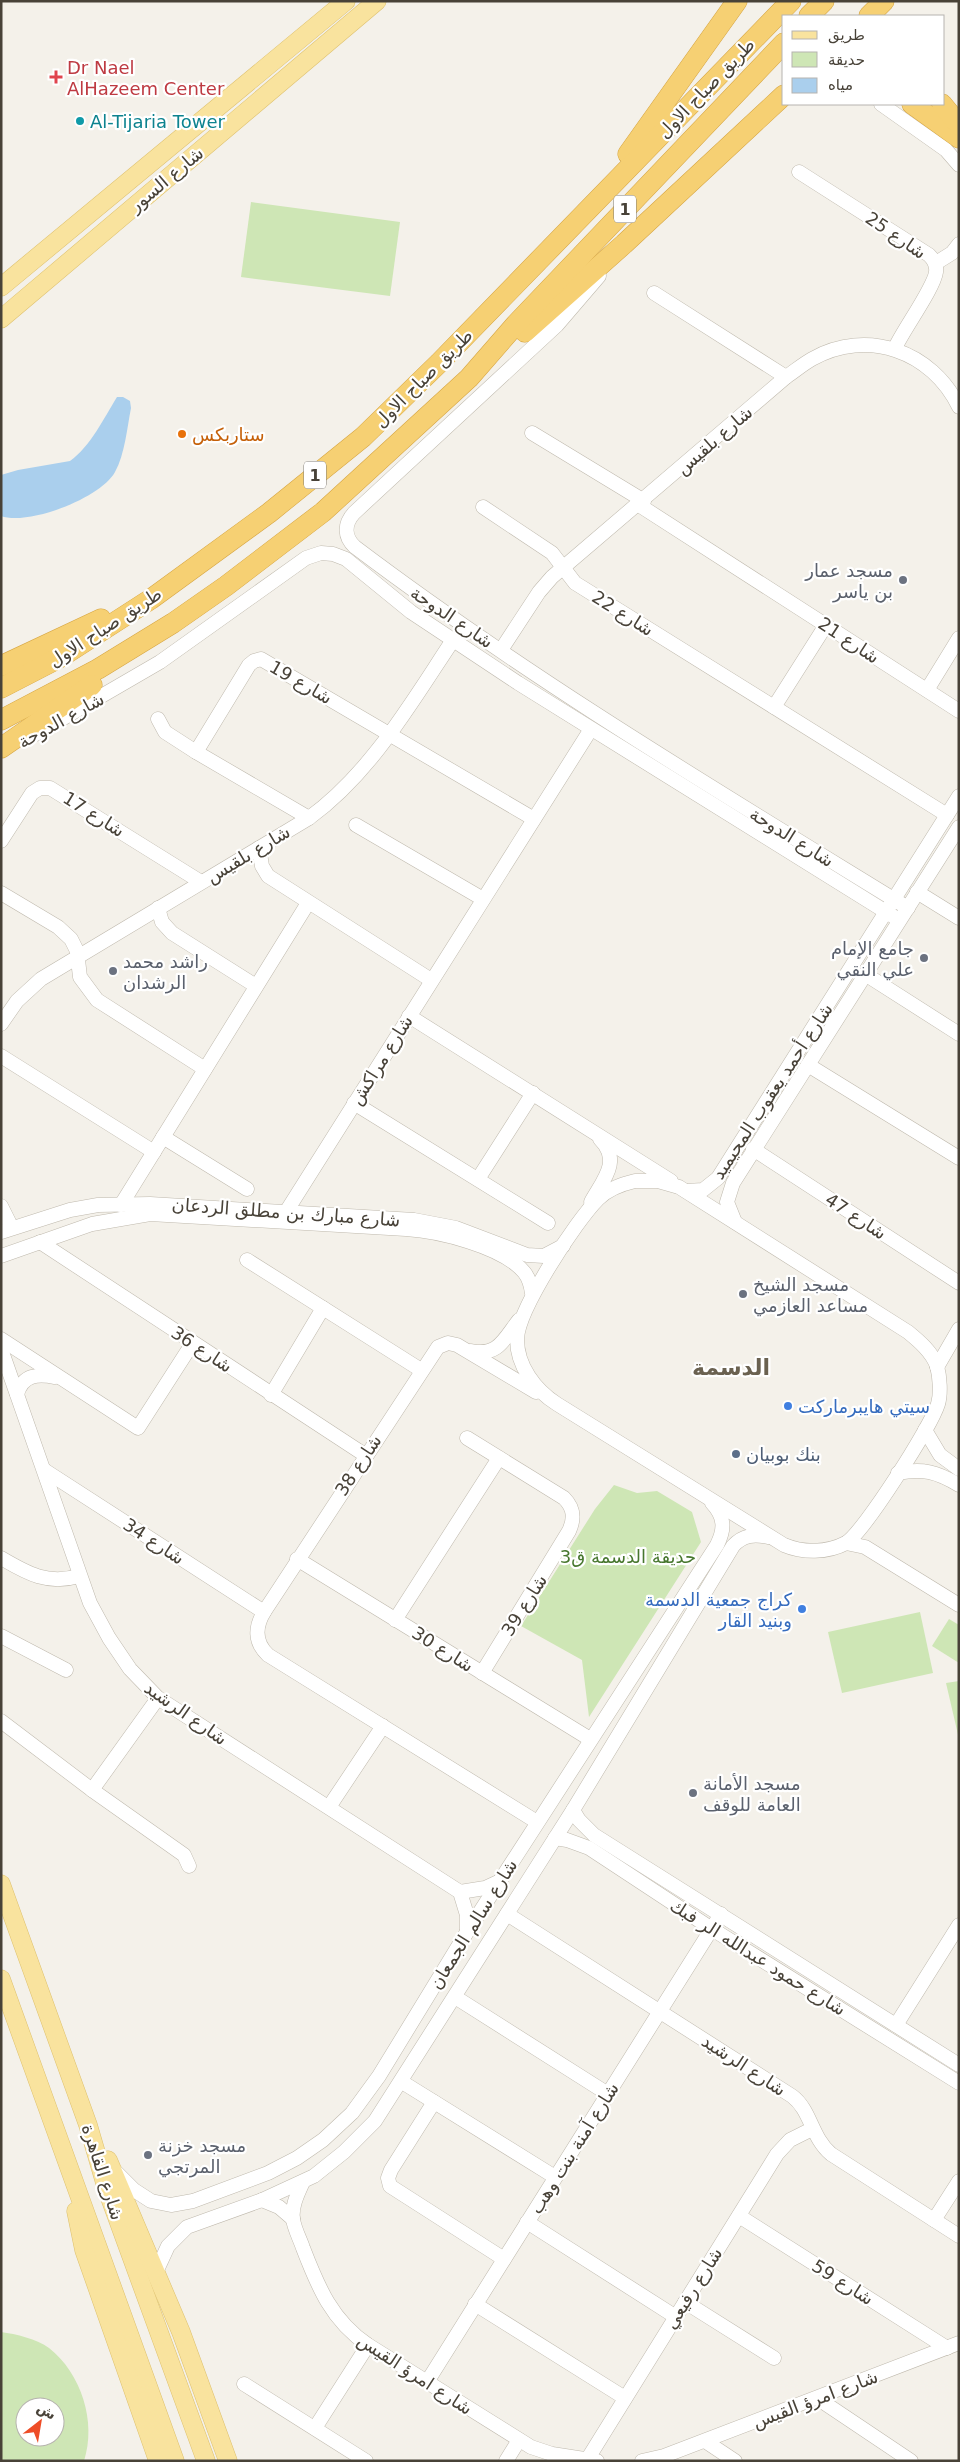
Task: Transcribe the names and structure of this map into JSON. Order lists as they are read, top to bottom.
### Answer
{
  "streets": {
    "highway": ["طريق صباح الاول", "1"],
    "main road": ["شارع السور", "شارع القاهرة"],
    "street": [
      "شارع 25",
      "شارع بلقيس",
      "شارع 22",
      "شارع الدوحة",
      "شارع 21",
      "شارع 19",
      "شارع 17",
      "شارع مراكش",
      "شارع أحمد يعقوب المحيميد",
      "شارع مبارك بن مطلق الردعان",
      "شارع 47",
      "شارع 36",
      "شارع 38",
      "شارع 34",
      "شارع 39",
      "شارع 30",
      "شارع الرشيد",
      "شارع سالم الجمعان",
      "شارع حمود عبدالله الر فبك",
      "شارع آمنة بنت وهب",
      "شارع 59",
      "شارع رفيعي",
      "شارع امرؤ القيس"
    ]
  },
  "crossings": [
    ["شارع 25", "شارع بلقيس"],
    ["شارع بلقيس", "شارع 22"],
    ["شارع بلقيس", "شارع الدوحة"],
    ["شارع بلقيس", "شارع 21"],
    ["شارع بلقيس", "شارع 19"],
    ["شارع بلقيس", "شارع 17"],
    ["شارع 22", "شارع أحمد يعقوب المحيميد"],
    ["شارع الدوحة", "شارع مراكش"],
    ["شارع الدوحة", "شارع أحمد يعقوب المحيميد"],
    ["شارع مراكش", "شارع مبارك بن مطلق الردعان"],
    ["شارع أحمد يعقوب المحيميد", "شارع 47"],
    ["شارع مبارك بن مطلق الردعان", "شارع 36"],
    ["شارع 36", "شارع 38"],
    ["شارع 38", "شارع 34"],
    ["شارع 38", "شارع 30"],
    ["شارع 38", "شارع سالم الجمعان"],
    ["شارع 34", "شارع الرشيد"],
    ["شارع 39", "شارع 30"],
    ["شارع 30", "شارع سالم الجمعان"],
    ["شارع الرشيد", "شارع سالم الجمعان"],
    ["شارع الرشيد", "شارع آمنة بنت وهب"],
    ["شارع الرشيد", "شارع رفيعي"],
    ["شارع سالم الجمعان", "شارع حمود عبدالله الر فبك"],
    ["شارع حمود عبدالله الر فبك", "شارع آمنة بنت وهب"],
    ["شارع آمنة بنت وهب", "شارع امرؤ القيس"],
    ["شارع 59", "شارع رفيعي"],
    ["شارع 59", "شارع امرؤ القيس"],
    ["شارع رفيعي", "شارع امرؤ القيس"]
  ],
  "districts": ["الدسمة"],
  "parks": ["حديقة الدسمة ق3"],
  "places": {
    "health": ["Dr Nael AlHazeem Center"],
    "other": [
      "Al-Tijaria Tower",
      "ستاربكس",
      "مسجد عمار بن ياسر",
      "جامع الإمام علي النقي",
      "راشد محمد الرشدان",
      "مسجد الشيخ مساعد العازمي",
      "سيتي هايبرماركت",
      "بنك بوبيان",
      "كراج جمعية الدسمة وبنيد القار",
      "مسجد الأمانة العامة للوقف",
      "مسجد خزنة المرتجي"
    ]
  },
  "legend": ["طريق", "حديقة", "مياه"],
  "north": "top right"
}
